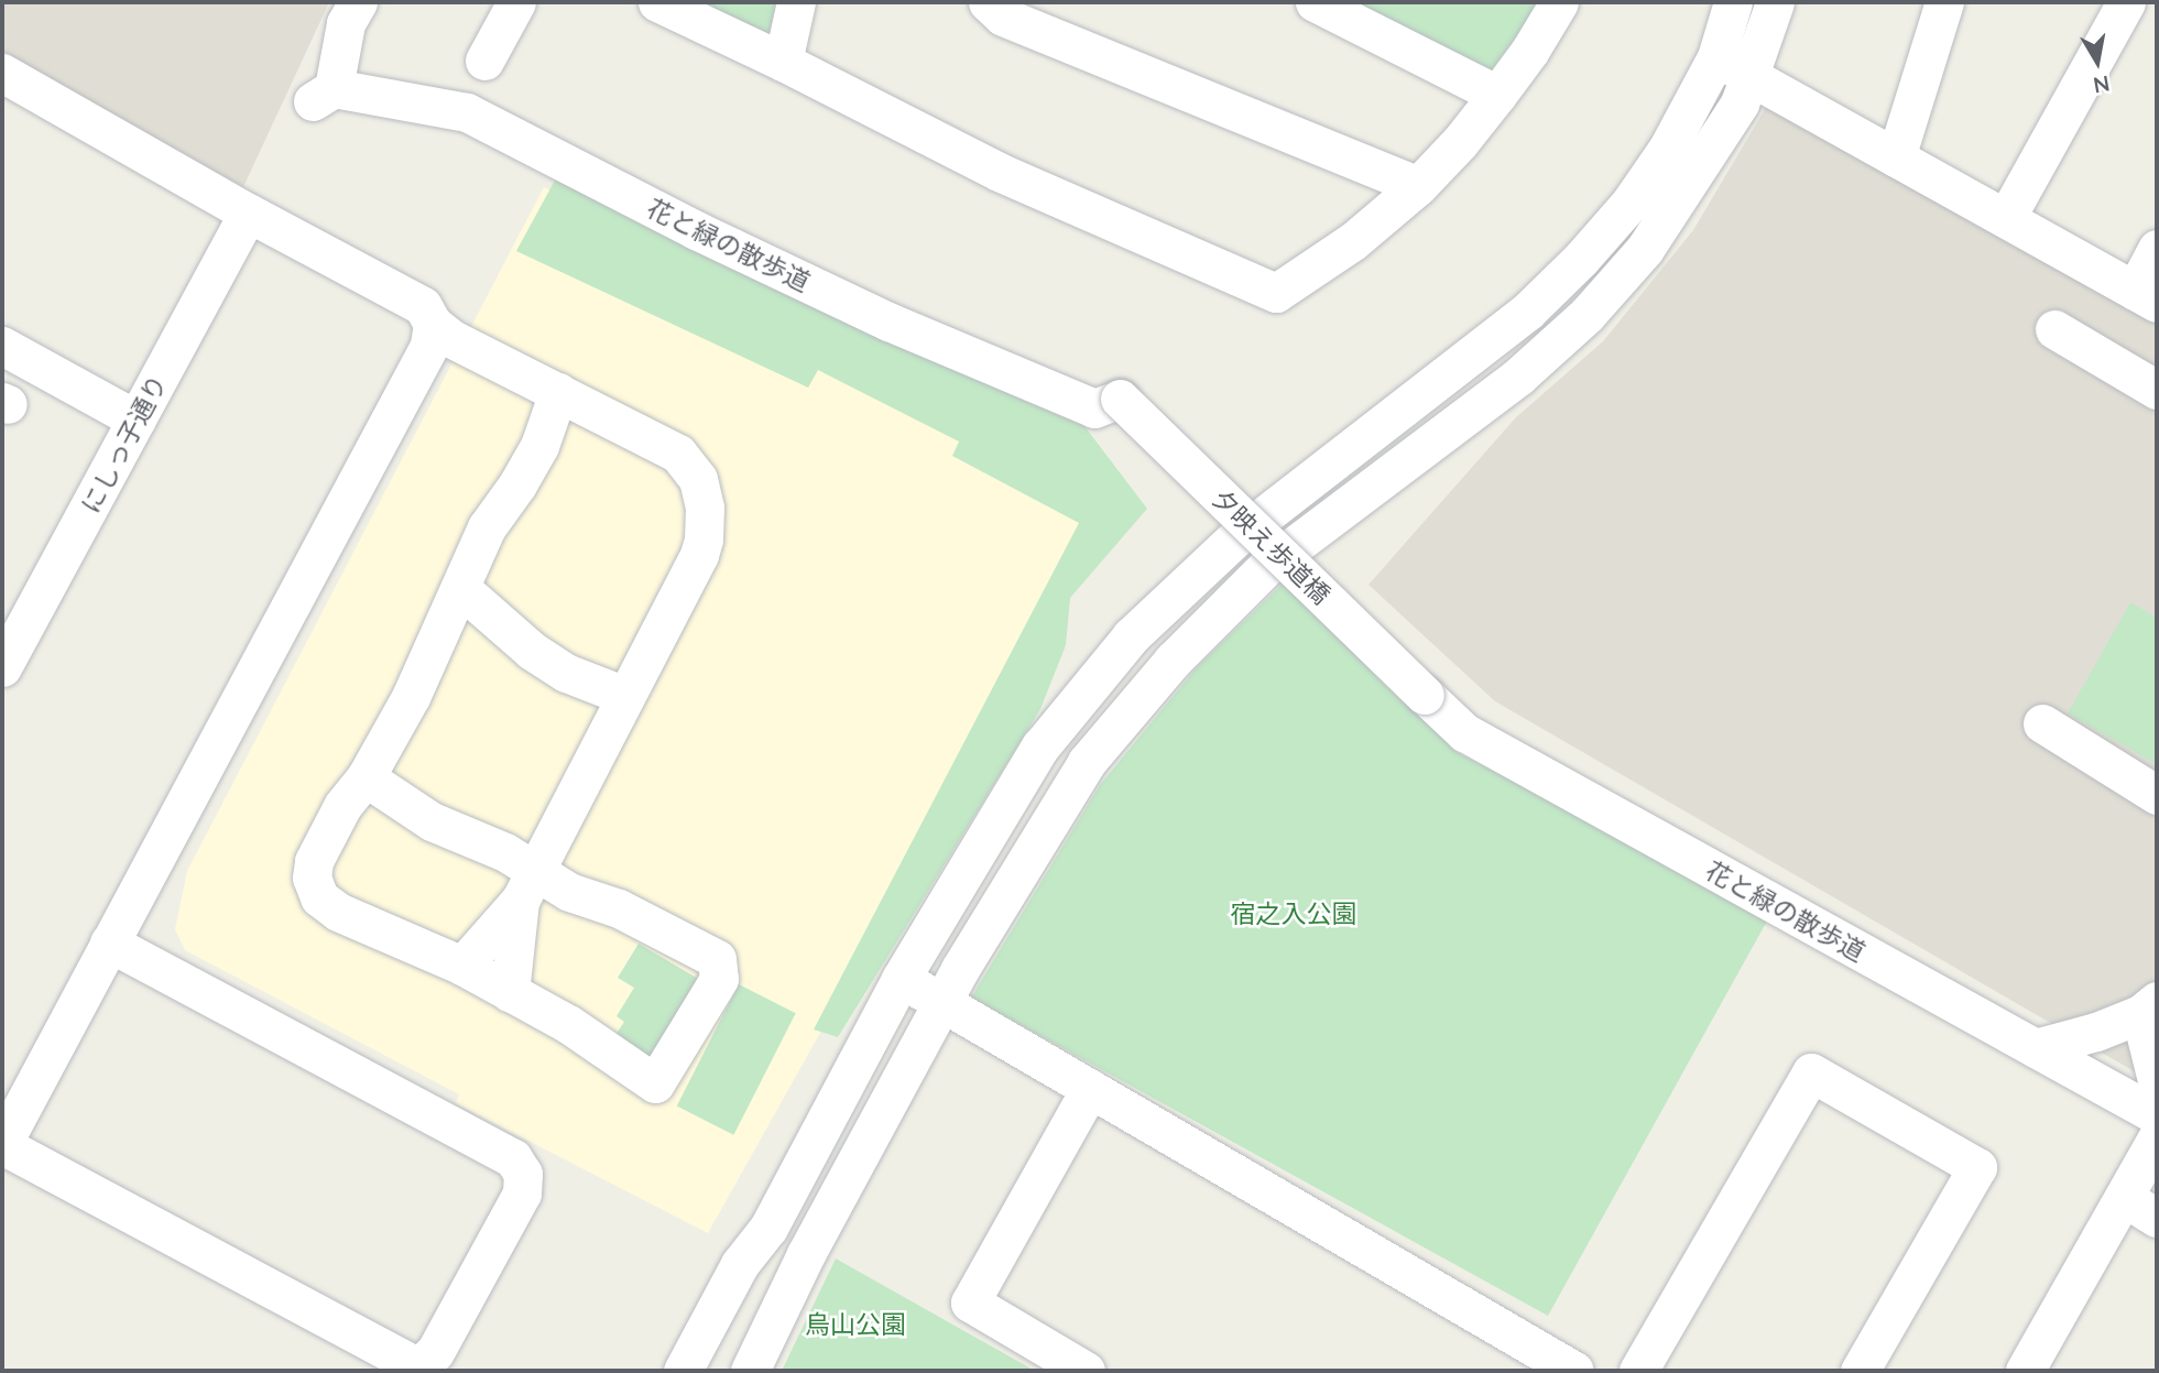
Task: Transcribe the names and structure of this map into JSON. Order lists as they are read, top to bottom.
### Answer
{
  "streets": {
    "street": ["花と緑の散歩道", "にしっ子通り", "夕映え歩道橋"]
  },
  "crossings": [
    ["花と緑の散歩道", "夕映え歩道橋"]
  ],
  "parks": ["宿之入公園", "烏山公園"],
  "north": "bottom"
}
